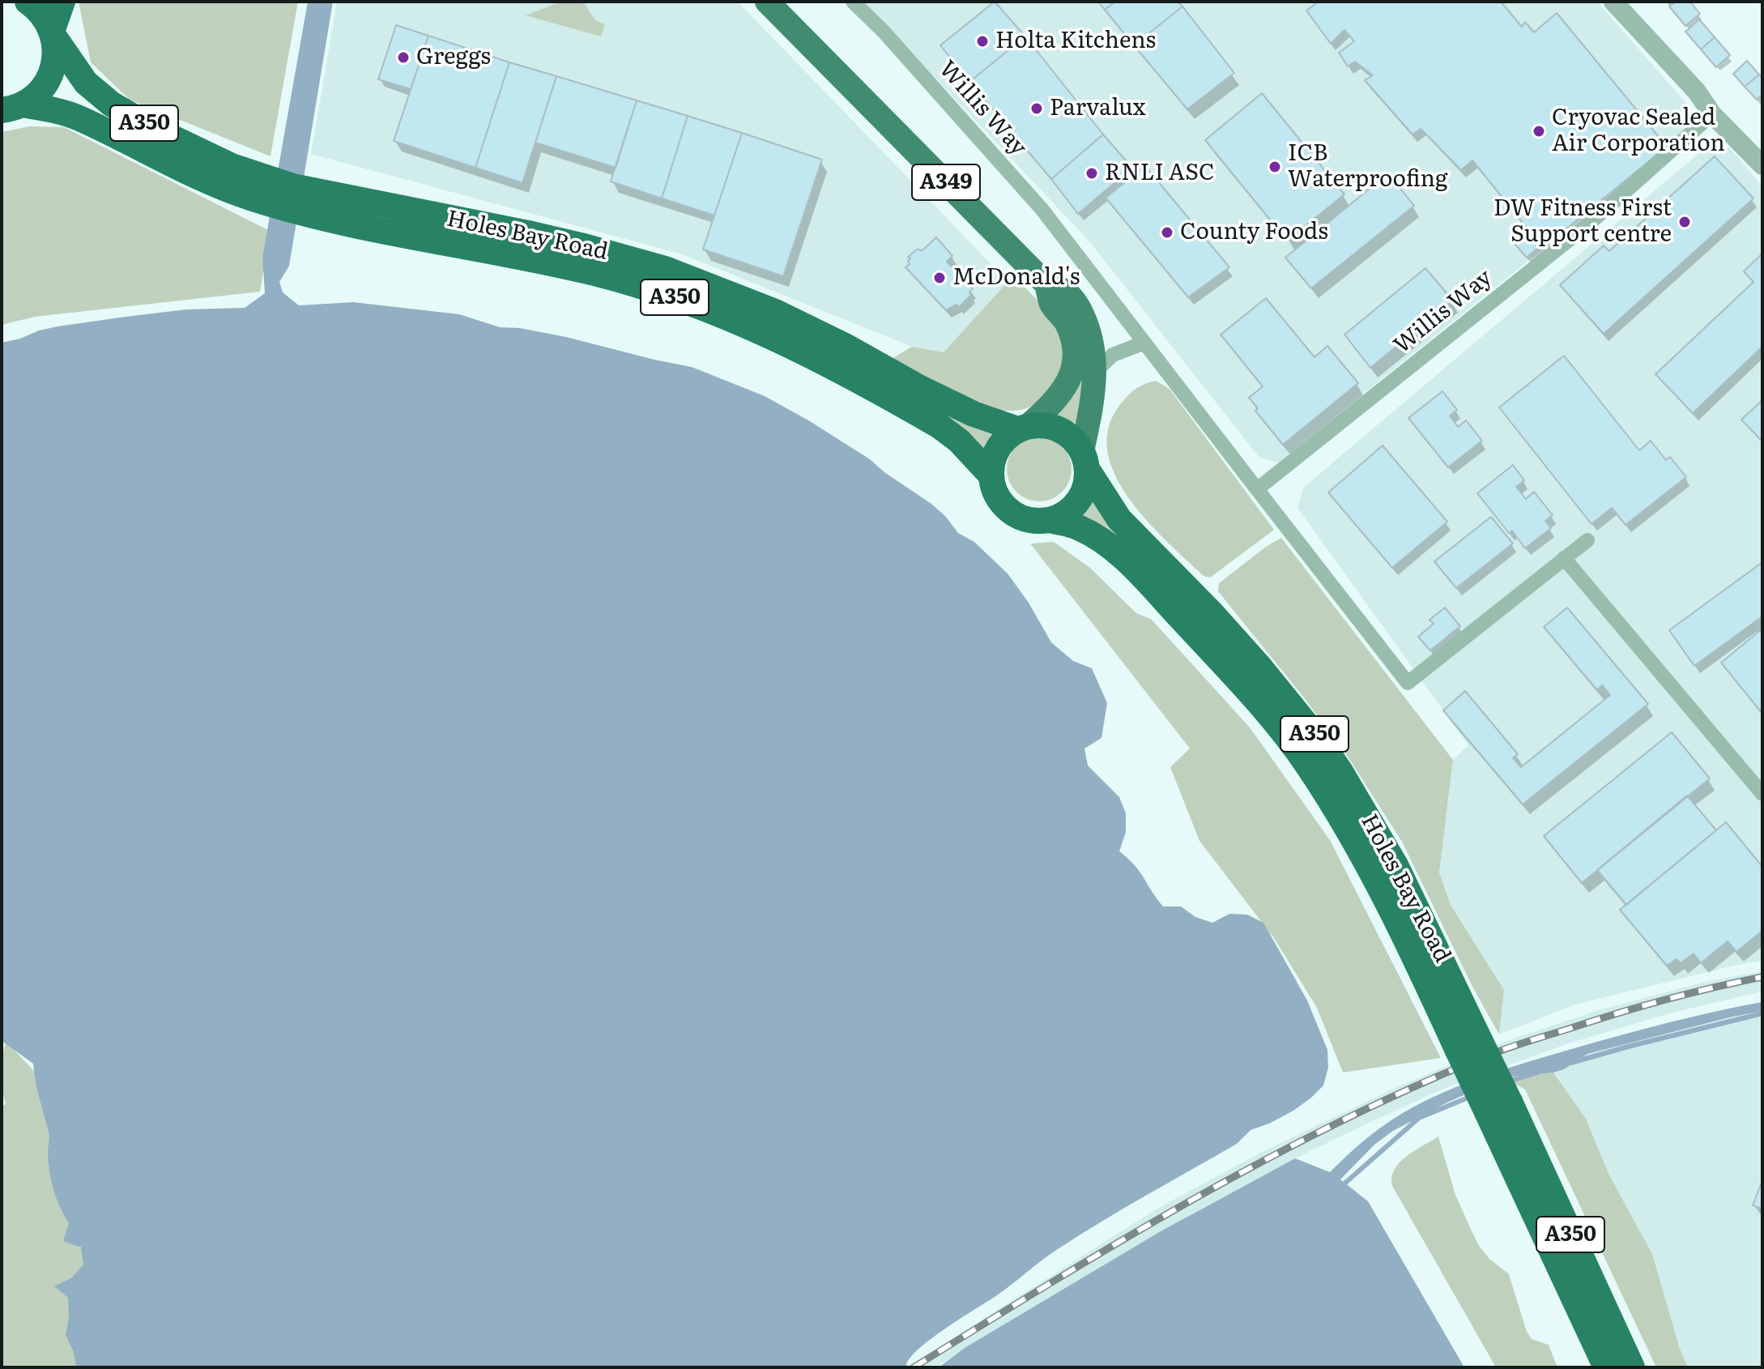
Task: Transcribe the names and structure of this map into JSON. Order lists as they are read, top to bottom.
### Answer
{
  "streets": {
    "highway": ["A350", "Holes Bay Road"],
    "main road": ["A349"],
    "street": ["Willis Way"]
  },
  "crossings": [
    ["A350", "Holes Bay Road"],
    ["A349", "Holes Bay Road"]
  ],
  "places": [
    "Holta Kitchens",
    "Greggs",
    "Parvalux",
    "Cryovac Sealed Air Corporation",
    "ICB Waterproofing",
    "RNLI ASC",
    "DW Fitness First Support centre",
    "County Foods",
    "McDonald's"
  ]
}
